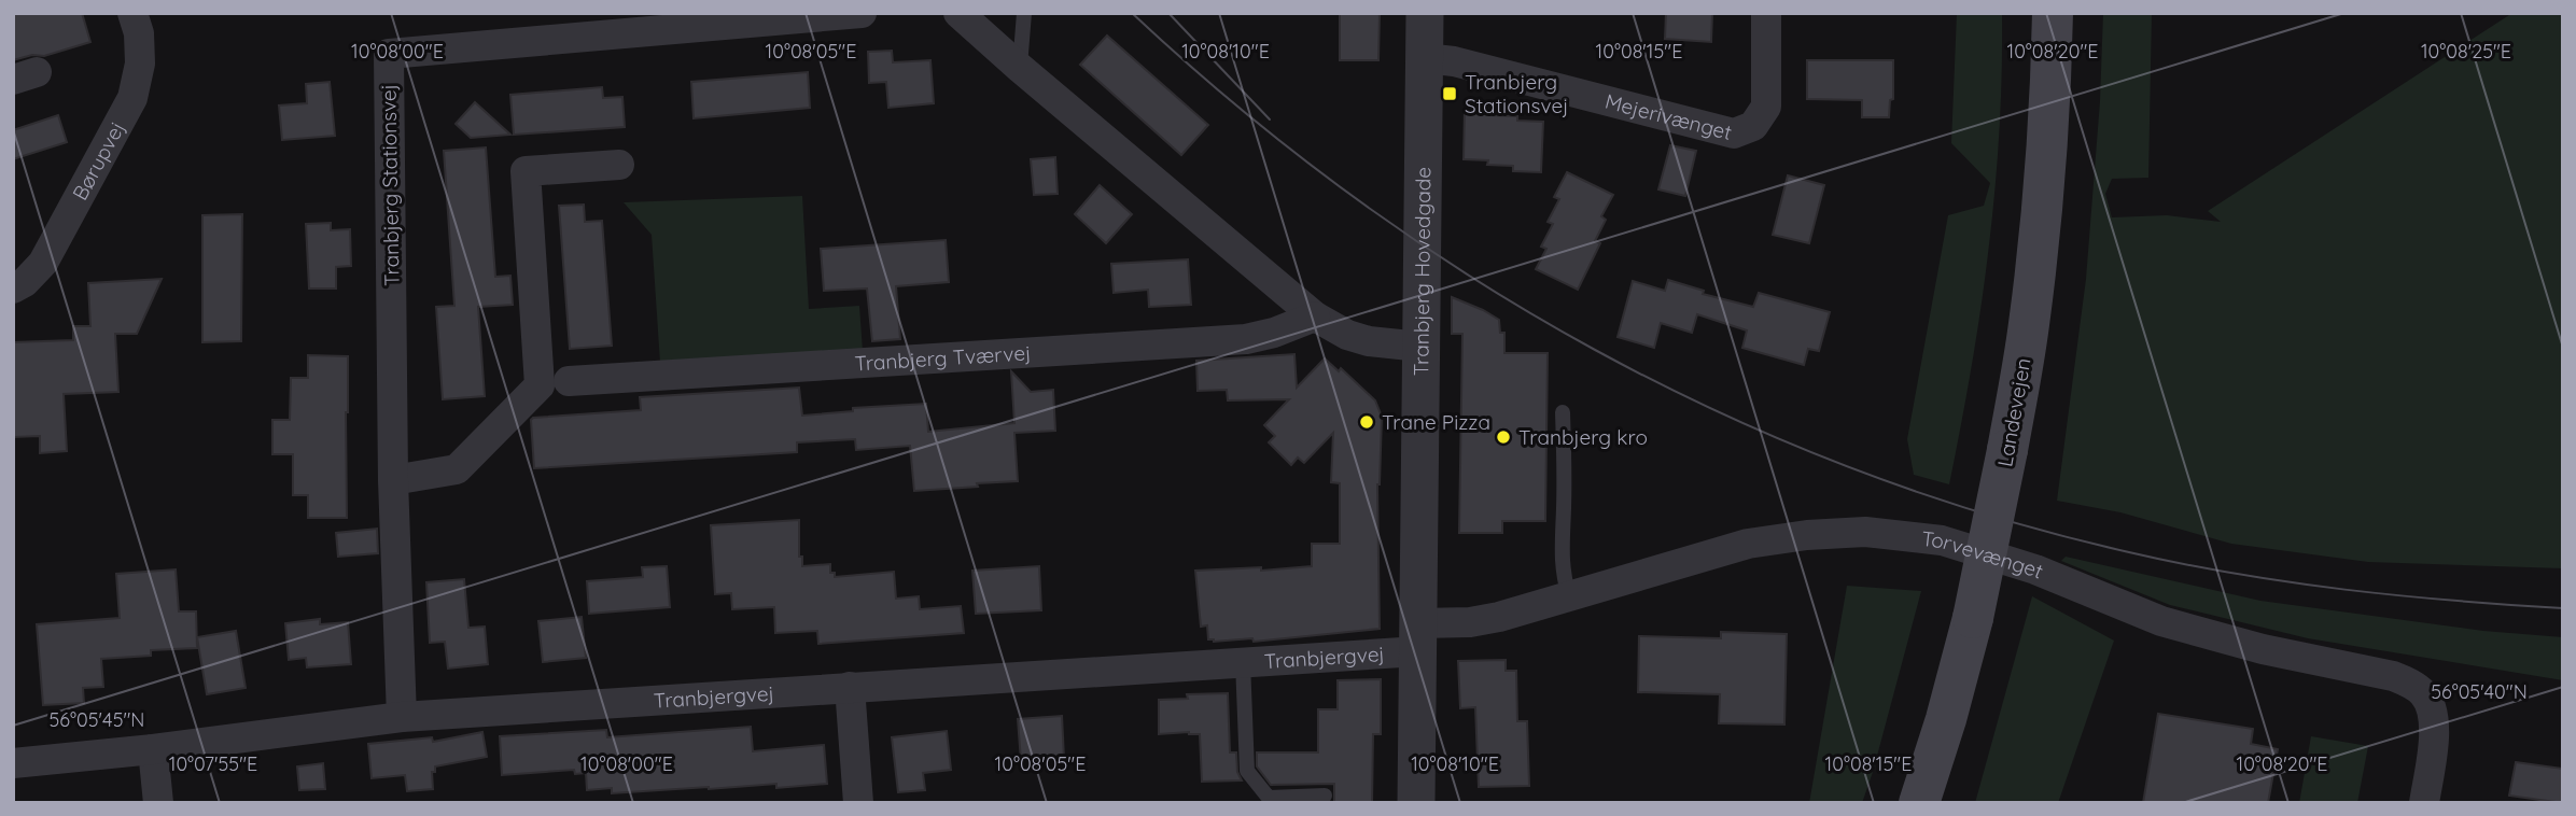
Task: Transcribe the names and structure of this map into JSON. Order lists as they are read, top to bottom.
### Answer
{
  "streets": {
    "main road": ["Landevejen"],
    "street": [
      "Mejerivænget",
      "Børupvej",
      "Tranbjerg Stationsvej",
      "Tranbjerg Hovedgade",
      "Tranbjerg Tværvej",
      "Torvevænget",
      "Tranbjergvej"
    ]
  },
  "crossings": [
    ["Mejerivænget", "Tranbjerg Hovedgade"],
    ["Tranbjerg Stationsvej", "Tranbjergvej"],
    ["Tranbjerg Hovedgade", "Torvevænget"],
    ["Tranbjerg Hovedgade", "Tranbjergvej"],
    ["Torvevænget", "Tranbjergvej"]
  ],
  "places": {
    "transit": ["Tranbjerg Stationsvej"],
    "other": ["Trane Pizza", "Tranbjerg kro"]
  },
  "coordinates": [
    "10°08'25\"E",
    "10°08'00\"E",
    "10°08'05\"E",
    "10°08'10\"E",
    "10°08'15\"E",
    "10°08'20\"E",
    "56°05'40\"N",
    "56°05'45\"N",
    "10°07'55\"E"
  ]
}
